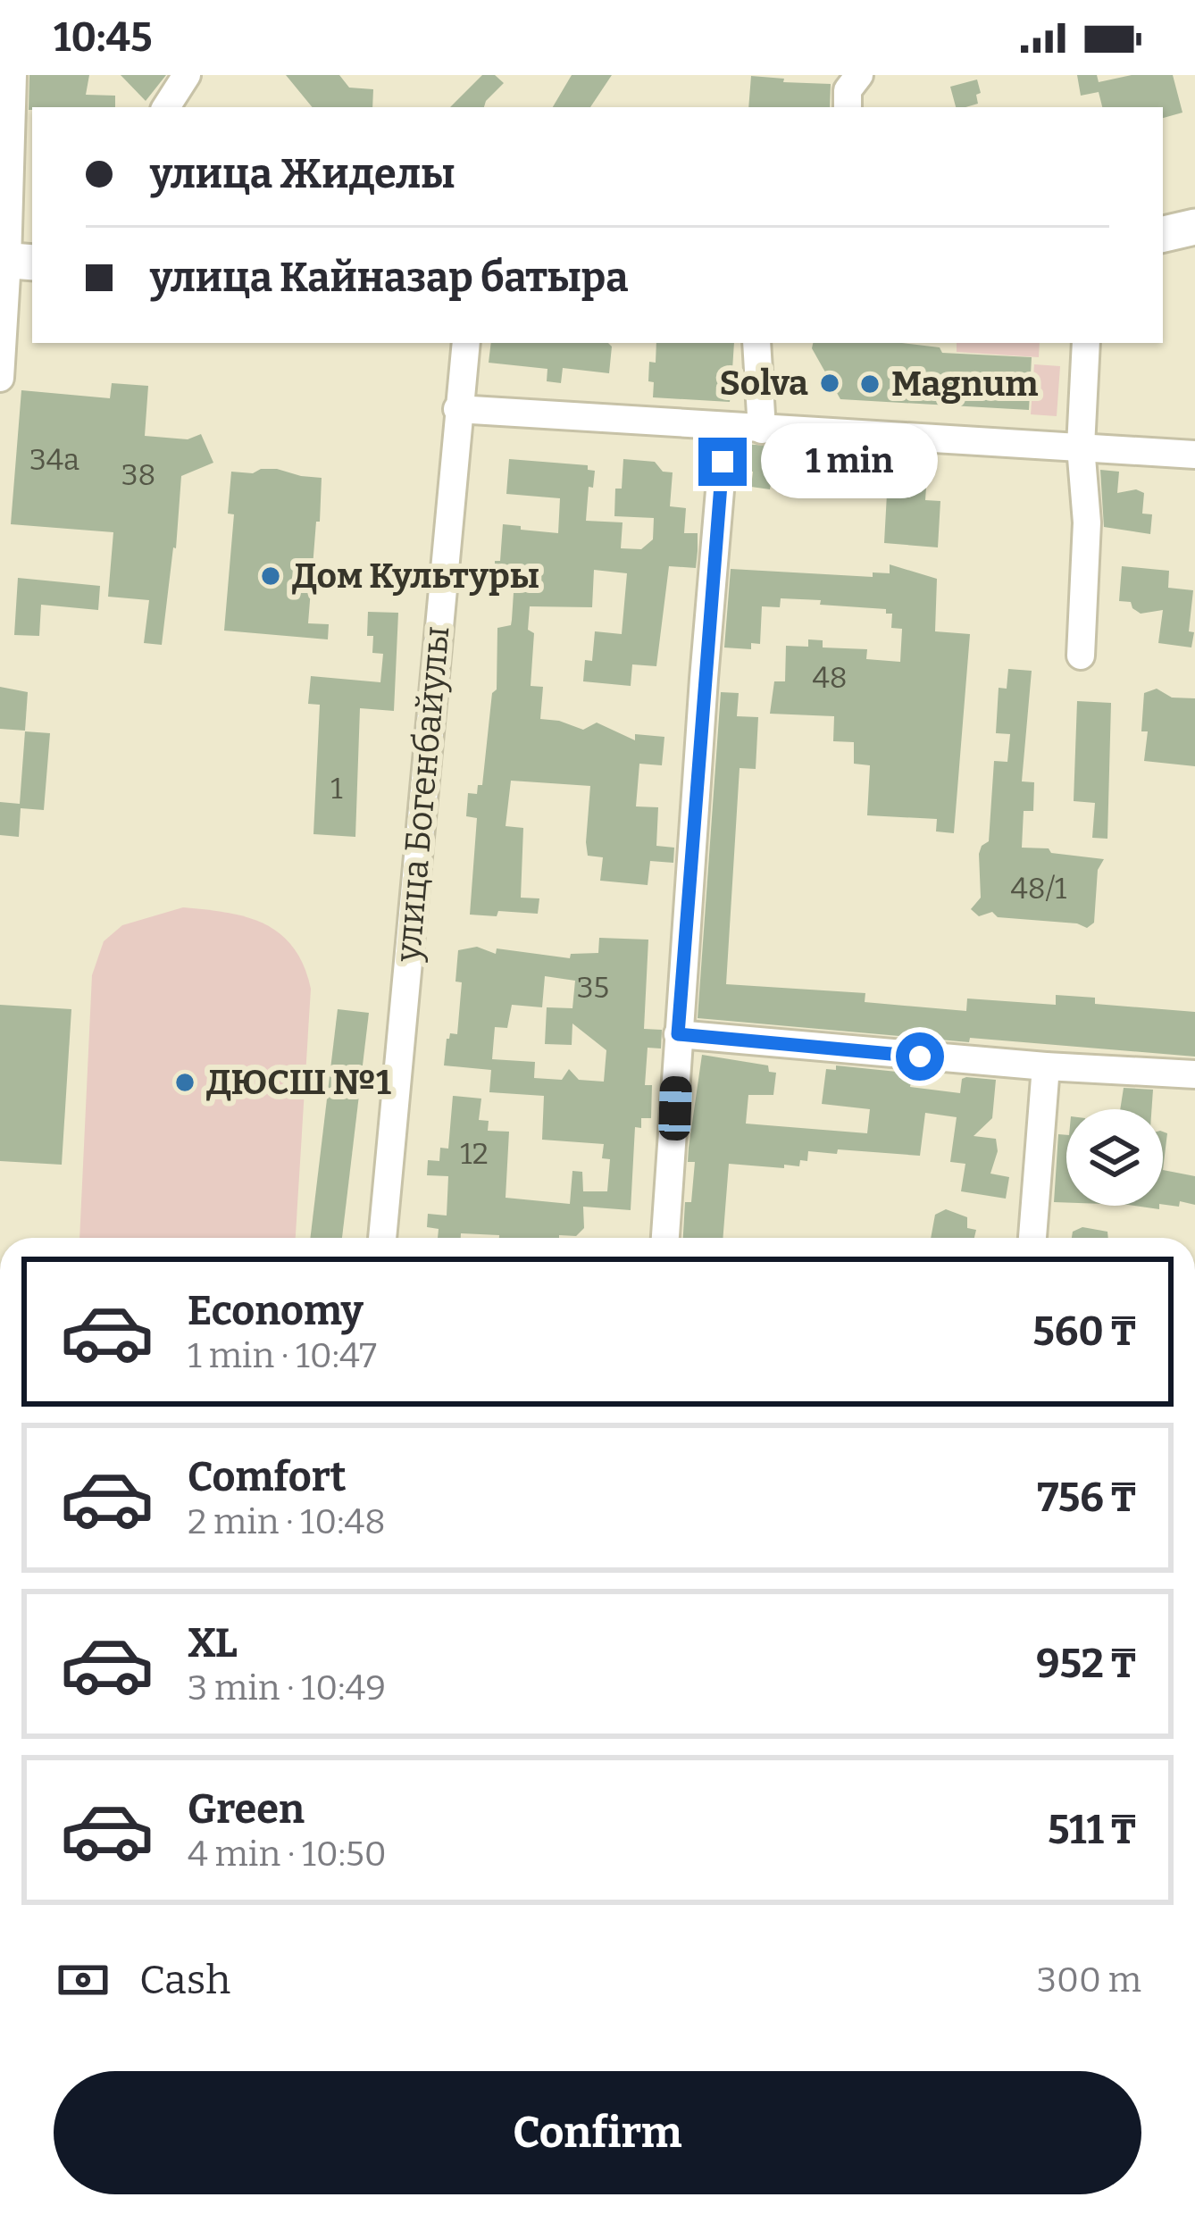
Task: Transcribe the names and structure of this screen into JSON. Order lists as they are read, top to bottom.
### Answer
{
  "streets": {
    "street": ["улица Богенбайулы"]
  },
  "places": [
    "Solva",
    "Magnum",
    "Дом Культуры",
    "ДЮСШ №1"
  ],
  "house_numbers": [
    "34а",
    "38",
    "48",
    "1",
    "48/1",
    "35",
    "12"
  ],
  "page": {
    "status": "10:45",
    "banner": ["улица Жиделы", "улица Кайназар батыра"],
    "bubble": "1 min",
    "list": [
      {
        "name": "Economy",
        "note": "1 min · 10:47",
        "value": "560 ₸"
      },
      {
        "name": "Comfort",
        "note": "2 min · 10:48",
        "value": "756 ₸"
      },
      {
        "name": "XL",
        "note": "3 min · 10:49",
        "value": "952 ₸"
      },
      {
        "name": "Green",
        "note": "4 min · 10:50",
        "value": "511 ₸"
      }
    ],
    "pay": ["Cash", "300 m"],
    "buttons": "Confirm"
  }
}
